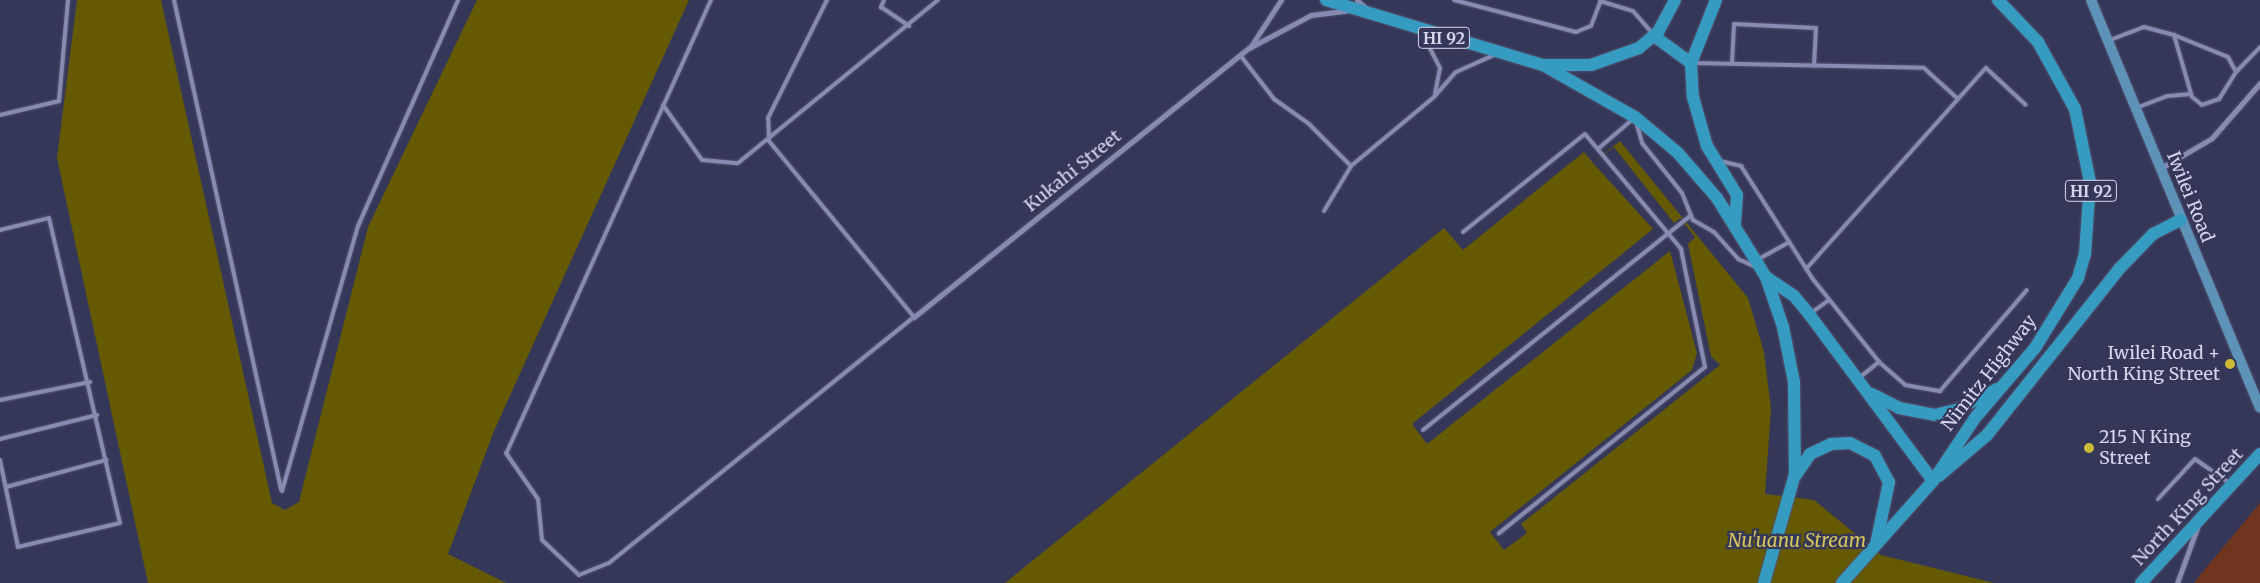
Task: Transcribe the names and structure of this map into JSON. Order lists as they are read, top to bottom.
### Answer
{
  "streets": {
    "main road": ["HI 92", "Nimitz Highway", "North King Street"],
    "street": ["Kukahi Street", "Iwilei Road"]
  },
  "crossings": [
    ["HI 92", "Kukahi Street"]
  ],
  "water": ["Nu'uanu Stream"],
  "places": ["Iwilei Road + North King Street", "215 N King Street"]
}
